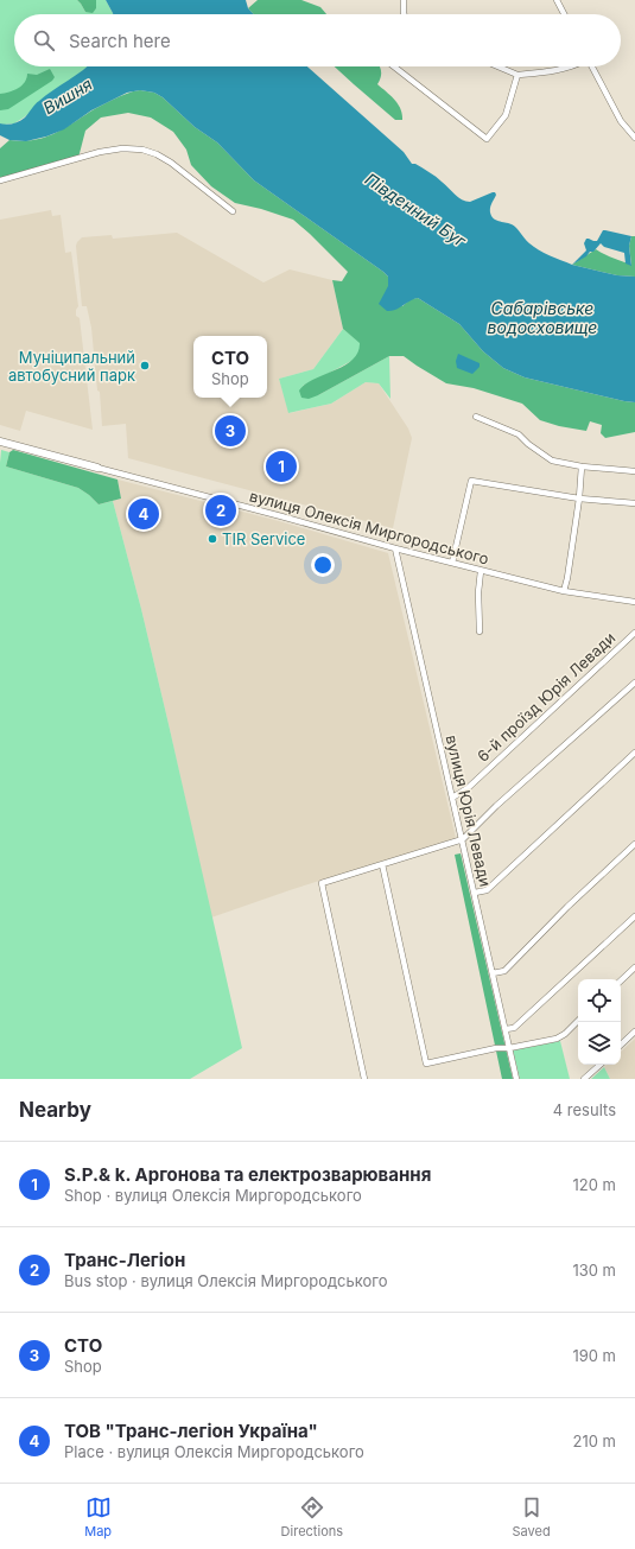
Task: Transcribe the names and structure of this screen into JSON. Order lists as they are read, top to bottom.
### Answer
{
  "streets": {
    "street": ["вулиця Олексія Миргородського", "6-й проїзд Юрія Левади", "вулиця Юрія Левади"]
  },
  "crossings": [
    ["вулиця Олексія Миргородського", "вулиця Юрія Левади"],
    ["6-й проїзд Юрія Левади", "вулиця Юрія Левади"]
  ],
  "water": ["Вишня", "Південний Буг", "Сабарівське водосховище"],
  "places": ["Муніципальний автобусний парк", "TIR Service"],
  "page": {
    "search": "Search here",
    "popup": ["СТО", "Shop"],
    "pins": [
      "3",
      "1",
      "2",
      "4"
    ],
    "heading": ["Nearby", "4 results"],
    "list": [
      {
        "mark": "1",
        "name": "S.P.& k. Аргонова та електрозварювання",
        "note": "Shop · вулиця Олексія Миргородського",
        "value": "120 m"
      },
      {
        "mark": "2",
        "name": "Транс-Легіон",
        "note": "Bus stop · вулиця Олексія Миргородського",
        "value": "130 m"
      },
      {
        "mark": "3",
        "name": "СТО",
        "note": "Shop",
        "value": "190 m"
      },
      {
        "mark": "4",
        "name": "ТОВ \"Транс-легіон Україна\"",
        "note": "Place · вулиця Олексія Миргородського",
        "value": "210 m"
      }
    ],
    "nav": ["Map", "Directions", "Saved"]
  }
}
